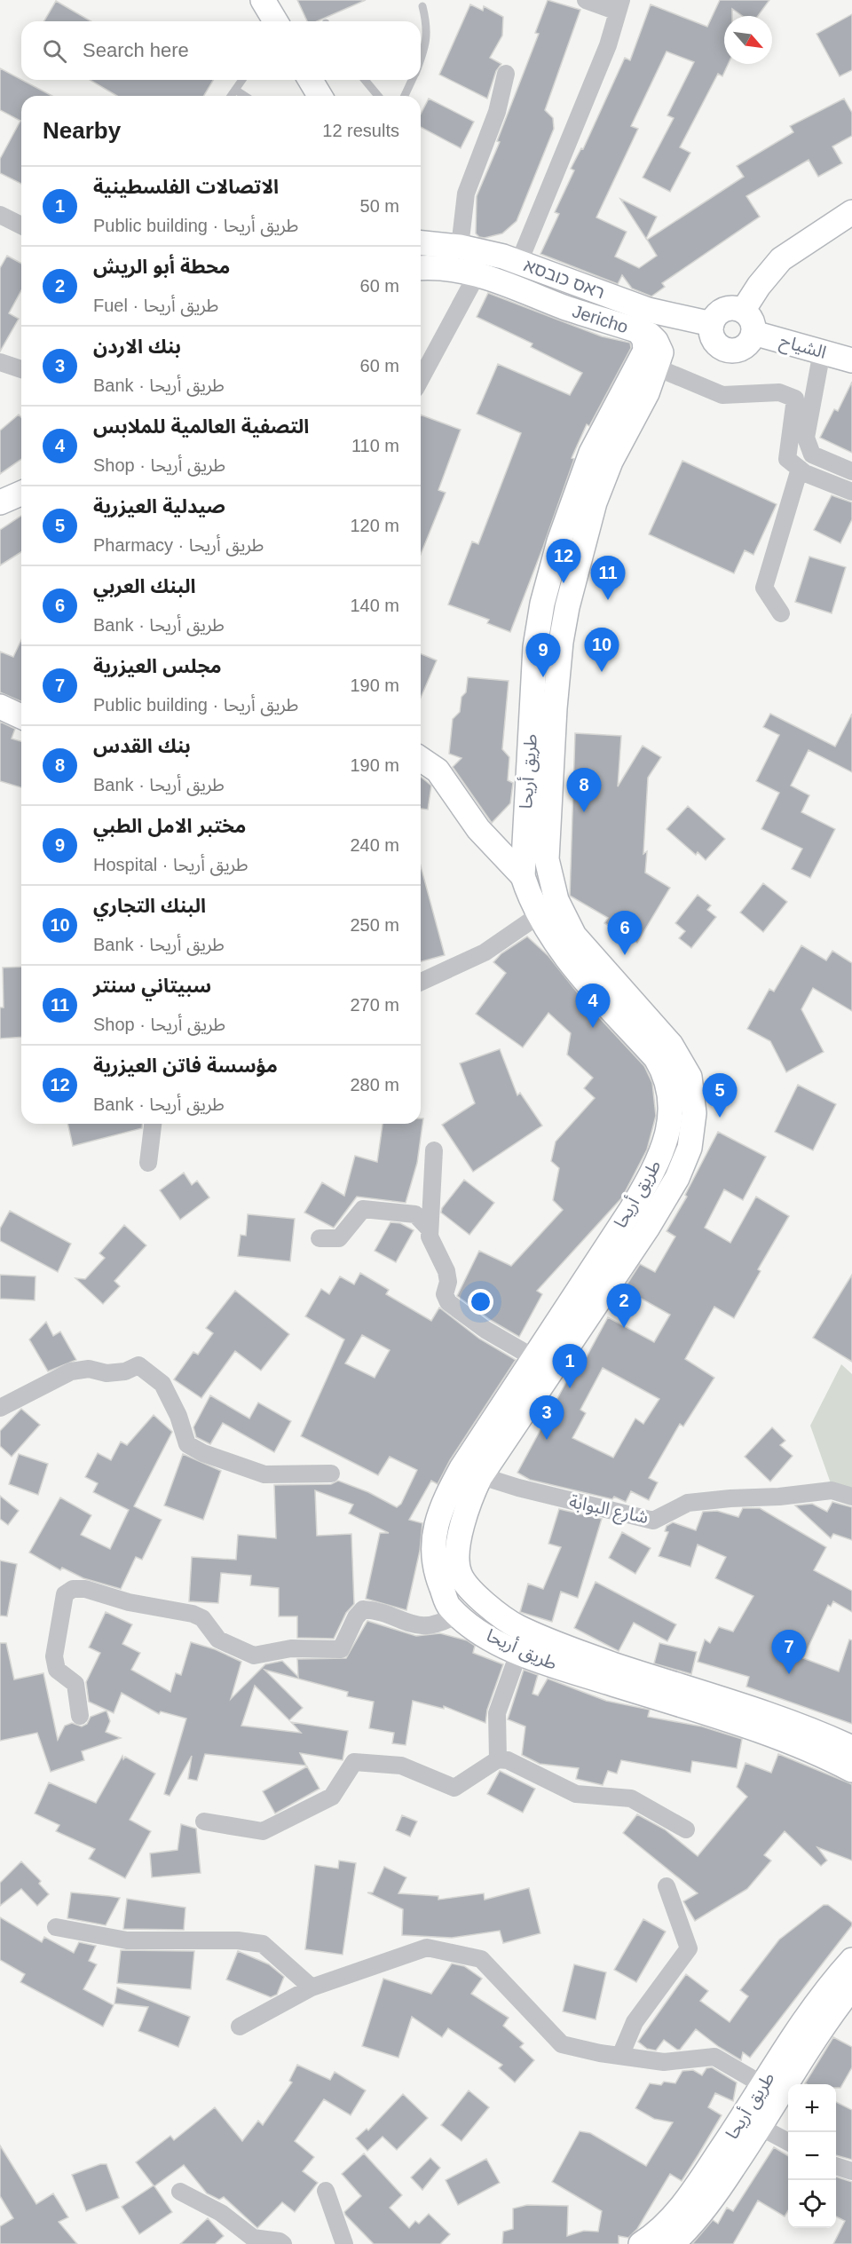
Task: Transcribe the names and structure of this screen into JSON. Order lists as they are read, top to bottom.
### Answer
{
  "streets": {
    "main road": [
      "ראס כובסא",
      "Jericho",
      "الشياح",
      "طريق أريحا"
    ],
    "street": ["شارع البوابة"]
  },
  "crossings": [
    ["ראס כובסא", "الشياح"],
    ["Jericho", "طريق أريحا"],
    ["طريق أريحا", "شارع البوابة"]
  ],
  "north": "bottom right",
  "page": {
    "search": "Search here",
    "heading": ["Nearby", "12 results"],
    "list": [
      {
        "mark": "1",
        "name": "الاتصالات الفلسطينية",
        "note": "Public building · طريق أريحا",
        "value": "50 m"
      },
      {
        "mark": "2",
        "name": "محطة أبو الريش",
        "note": "Fuel · طريق أريحا",
        "value": "60 m"
      },
      {
        "mark": "3",
        "name": "بنك الاردن",
        "note": "Bank · طريق أريحا",
        "value": "60 m"
      },
      {
        "mark": "4",
        "name": "التصفية العالمية للملابس",
        "note": "Shop · طريق أريحا",
        "value": "110 m"
      },
      {
        "mark": "5",
        "name": "صيدلية العيزرية",
        "note": "Pharmacy · طريق أريحا",
        "value": "120 m"
      },
      {
        "mark": "6",
        "name": "البنك العربي",
        "note": "Bank · طريق أريحا",
        "value": "140 m"
      },
      {
        "mark": "7",
        "name": "مجلس العيزرية",
        "note": "Public building · طريق أريحا",
        "value": "190 m"
      },
      {
        "mark": "8",
        "name": "بنك القدس",
        "note": "Bank · طريق أريحا",
        "value": "190 m"
      },
      {
        "mark": "9",
        "name": "مختبر الامل الطبي",
        "note": "Hospital · طريق أريحا",
        "value": "240 m"
      },
      {
        "mark": "10",
        "name": "البنك التجاري",
        "note": "Bank · طريق أريحا",
        "value": "250 m"
      },
      {
        "mark": "11",
        "name": "سبيتاني سنتر",
        "note": "Shop · طريق أريحا",
        "value": "270 m"
      },
      {
        "mark": "12",
        "name": "مؤسسة فاتن العيزرية",
        "note": "Bank · طريق أريحا",
        "value": "280 m"
      }
    ],
    "pins": [
      "12",
      "11",
      "10",
      "9",
      "8",
      "6",
      "4",
      "5",
      "2",
      "1",
      "3",
      "7"
    ],
    "map_buttons": ["+", "−"]
  }
}
